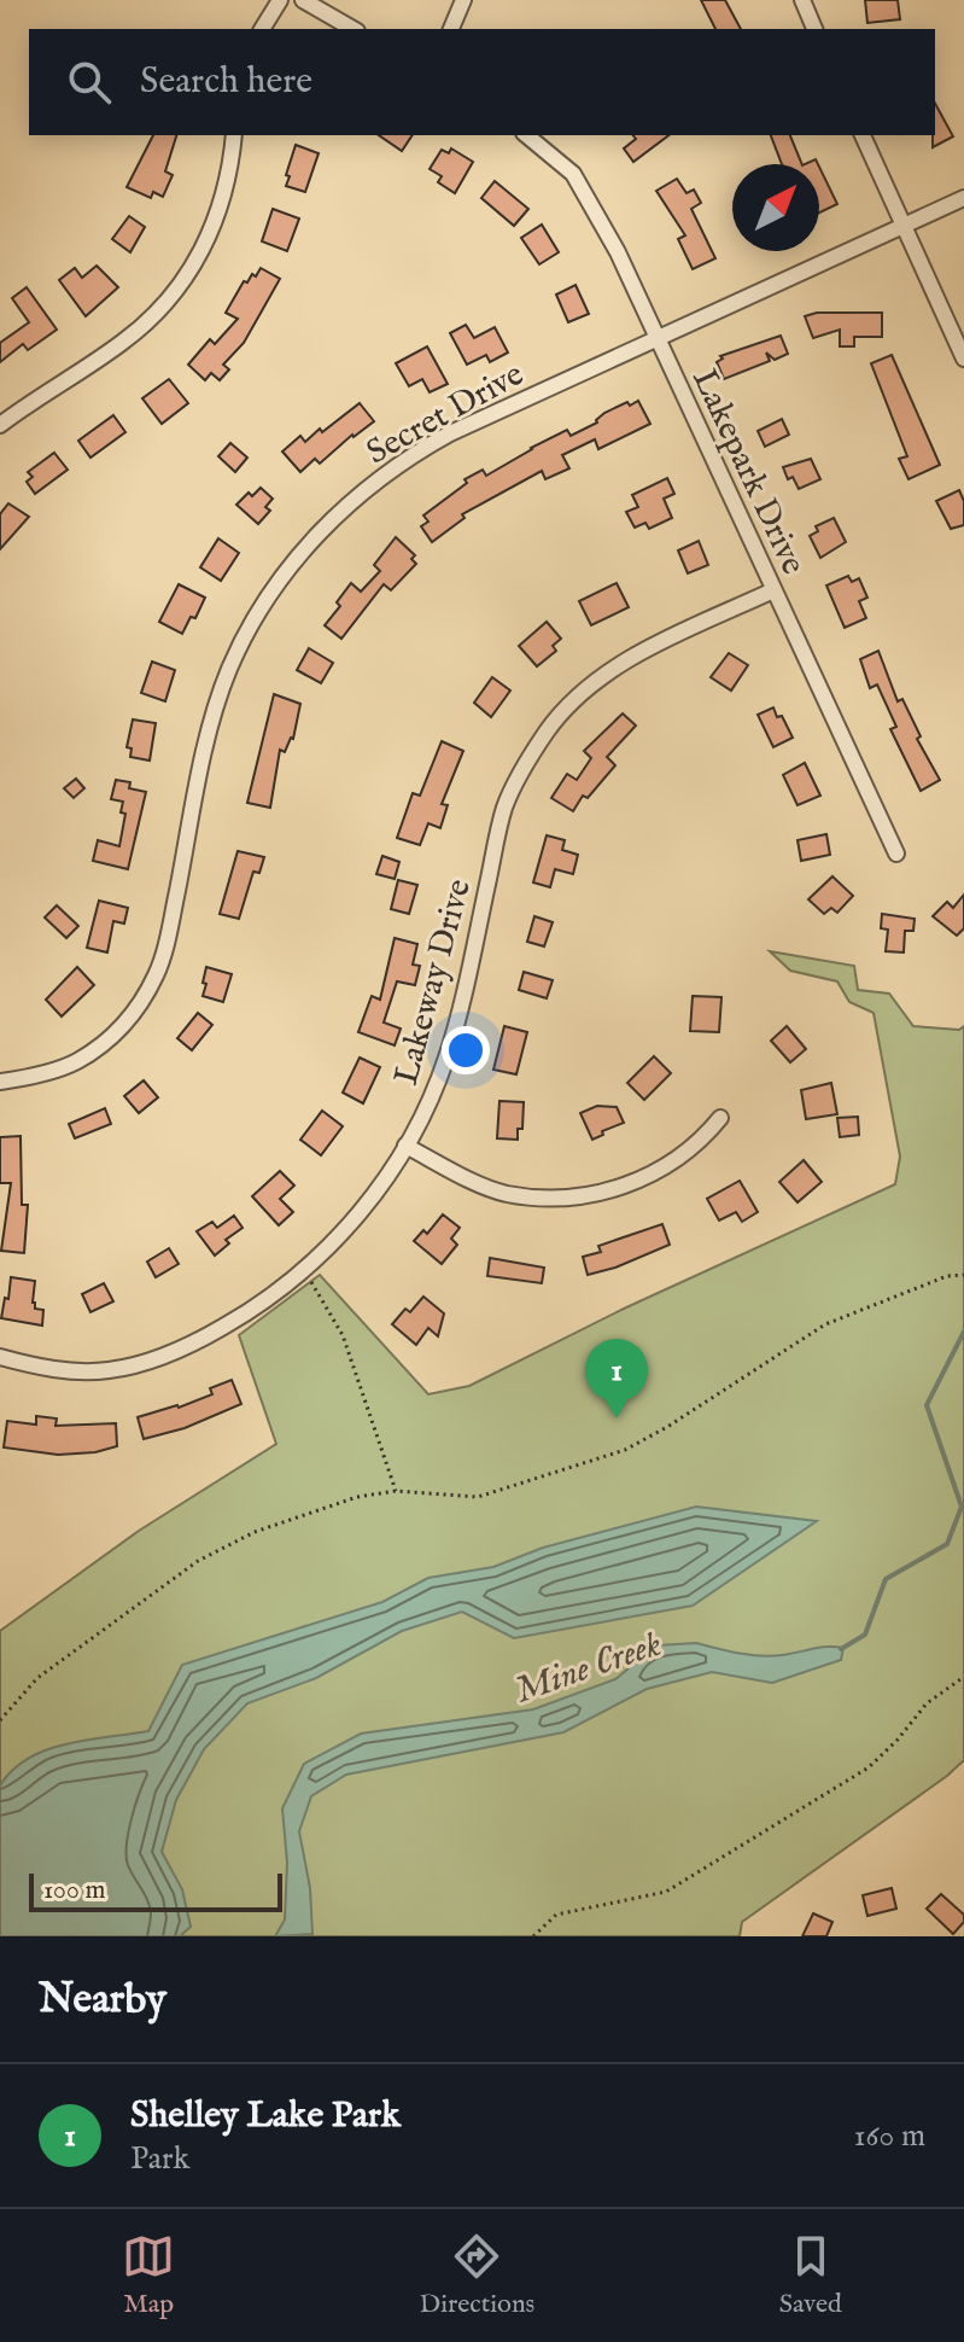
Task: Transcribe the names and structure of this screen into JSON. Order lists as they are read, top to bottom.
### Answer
{
  "streets": {
    "street": ["Secret Drive", "Lakepark Drive", "Lakeway Drive"]
  },
  "crossings": [
    ["Secret Drive", "Lakepark Drive"],
    ["Lakepark Drive", "Lakeway Drive"]
  ],
  "water": ["Mine Creek"],
  "scale_bar": "100 m",
  "north": "top right",
  "page": {
    "search": "Search here",
    "pins": "1",
    "scale": "100 m",
    "heading": "Nearby",
    "list": [
      {
        "mark": "1",
        "name": "Shelley Lake Park",
        "note": "Park",
        "value": "160 m"
      }
    ],
    "nav": ["Map", "Directions", "Saved"]
  }
}
